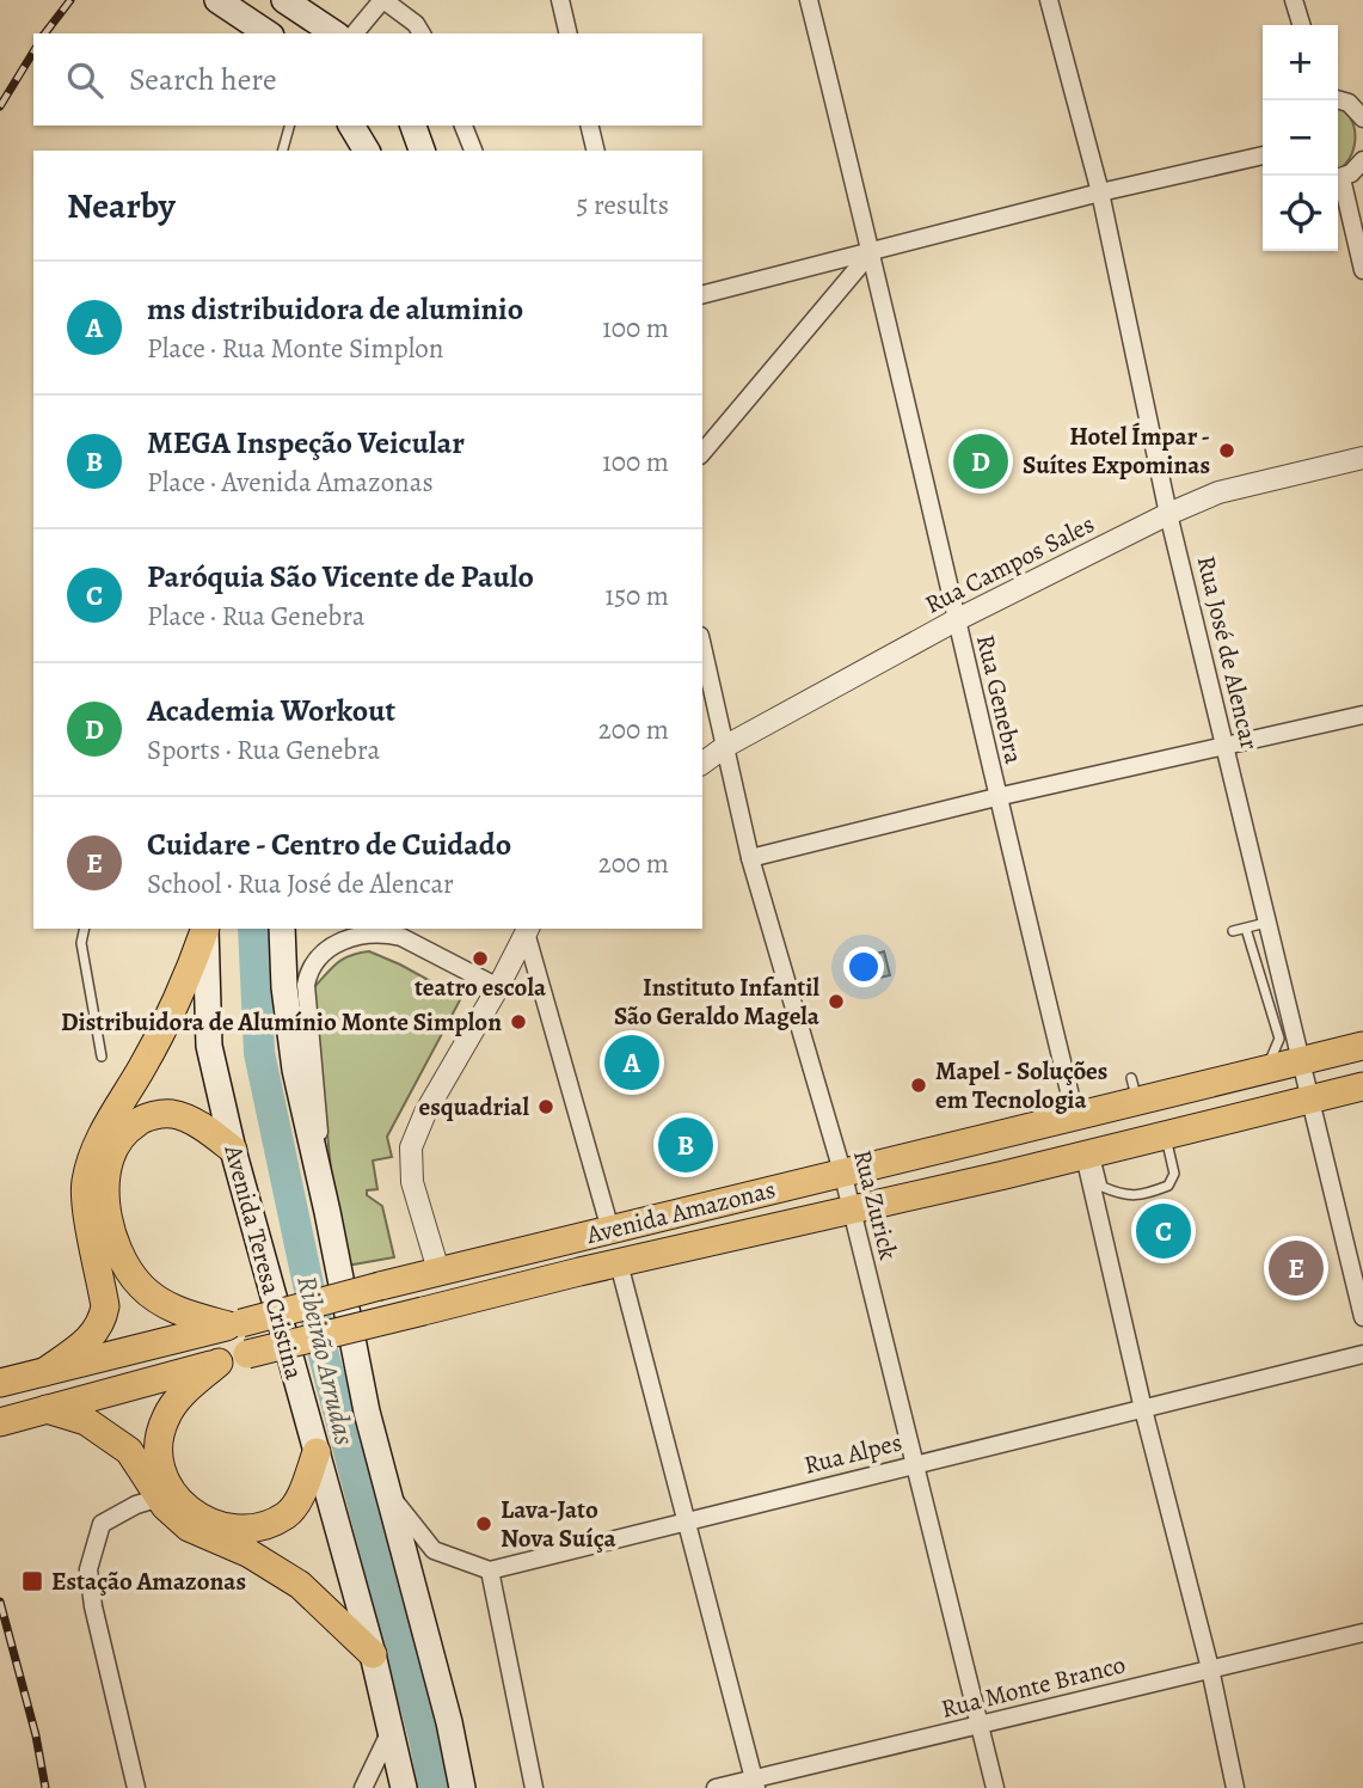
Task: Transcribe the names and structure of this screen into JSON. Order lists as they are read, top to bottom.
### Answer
{
  "streets": {
    "main road": ["Avenida Amazonas", "Avenida Teresa Cristina"],
    "street": [
      "Rua Campos Sales",
      "Rua José de Alencar",
      "Rua Genebra",
      "Rua Zurick",
      "Rua Alpes",
      "Rua Monte Branco"
    ]
  },
  "crossings": [
    ["Rua Campos Sales", "Rua José de Alencar"],
    ["Rua Campos Sales", "Rua Genebra"],
    ["Rua Campos Sales", "Rua Zurick"],
    ["Rua José de Alencar", "Avenida Amazonas"],
    ["Rua Genebra", "Avenida Amazonas"],
    ["Rua Zurick", "Avenida Amazonas"],
    ["Rua Zurick", "Rua Alpes"],
    ["Rua Zurick", "Rua Monte Branco"]
  ],
  "water": ["Ribeirão Arrudas"],
  "places": {
    "other": [
      "Hotel Ímpar - Suítes Expominas",
      "teatro escola",
      "Instituto Infantil São Geraldo Magela",
      "Distribuidora de Alumínio Monte Simplon",
      "Mapel - Soluções em Tecnologia",
      "esquadrial",
      "Lava-Jato Nova Suíça"
    ],
    "transit": ["Estação Amazonas"]
  },
  "page": {
    "map_buttons": ["+", "−"],
    "search": "Search here",
    "heading": ["Nearby", "5 results"],
    "list": [
      {
        "mark": "A",
        "name": "ms distribuidora de aluminio",
        "note": "Place · Rua Monte Simplon",
        "value": "100 m"
      },
      {
        "mark": "B",
        "name": "MEGA Inspeção Veicular",
        "note": "Place · Avenida Amazonas",
        "value": "100 m"
      },
      {
        "mark": "C",
        "name": "Paróquia São Vicente de Paulo",
        "note": "Place · Rua Genebra",
        "value": "150 m"
      },
      {
        "mark": "D",
        "name": "Academia Workout",
        "note": "Sports · Rua Genebra",
        "value": "200 m"
      },
      {
        "mark": "E",
        "name": "Cuidare - Centro de Cuidado",
        "note": "School · Rua José de Alencar",
        "value": "200 m"
      }
    ],
    "pins": [
      "D",
      "A",
      "B",
      "C",
      "E"
    ]
  }
}
